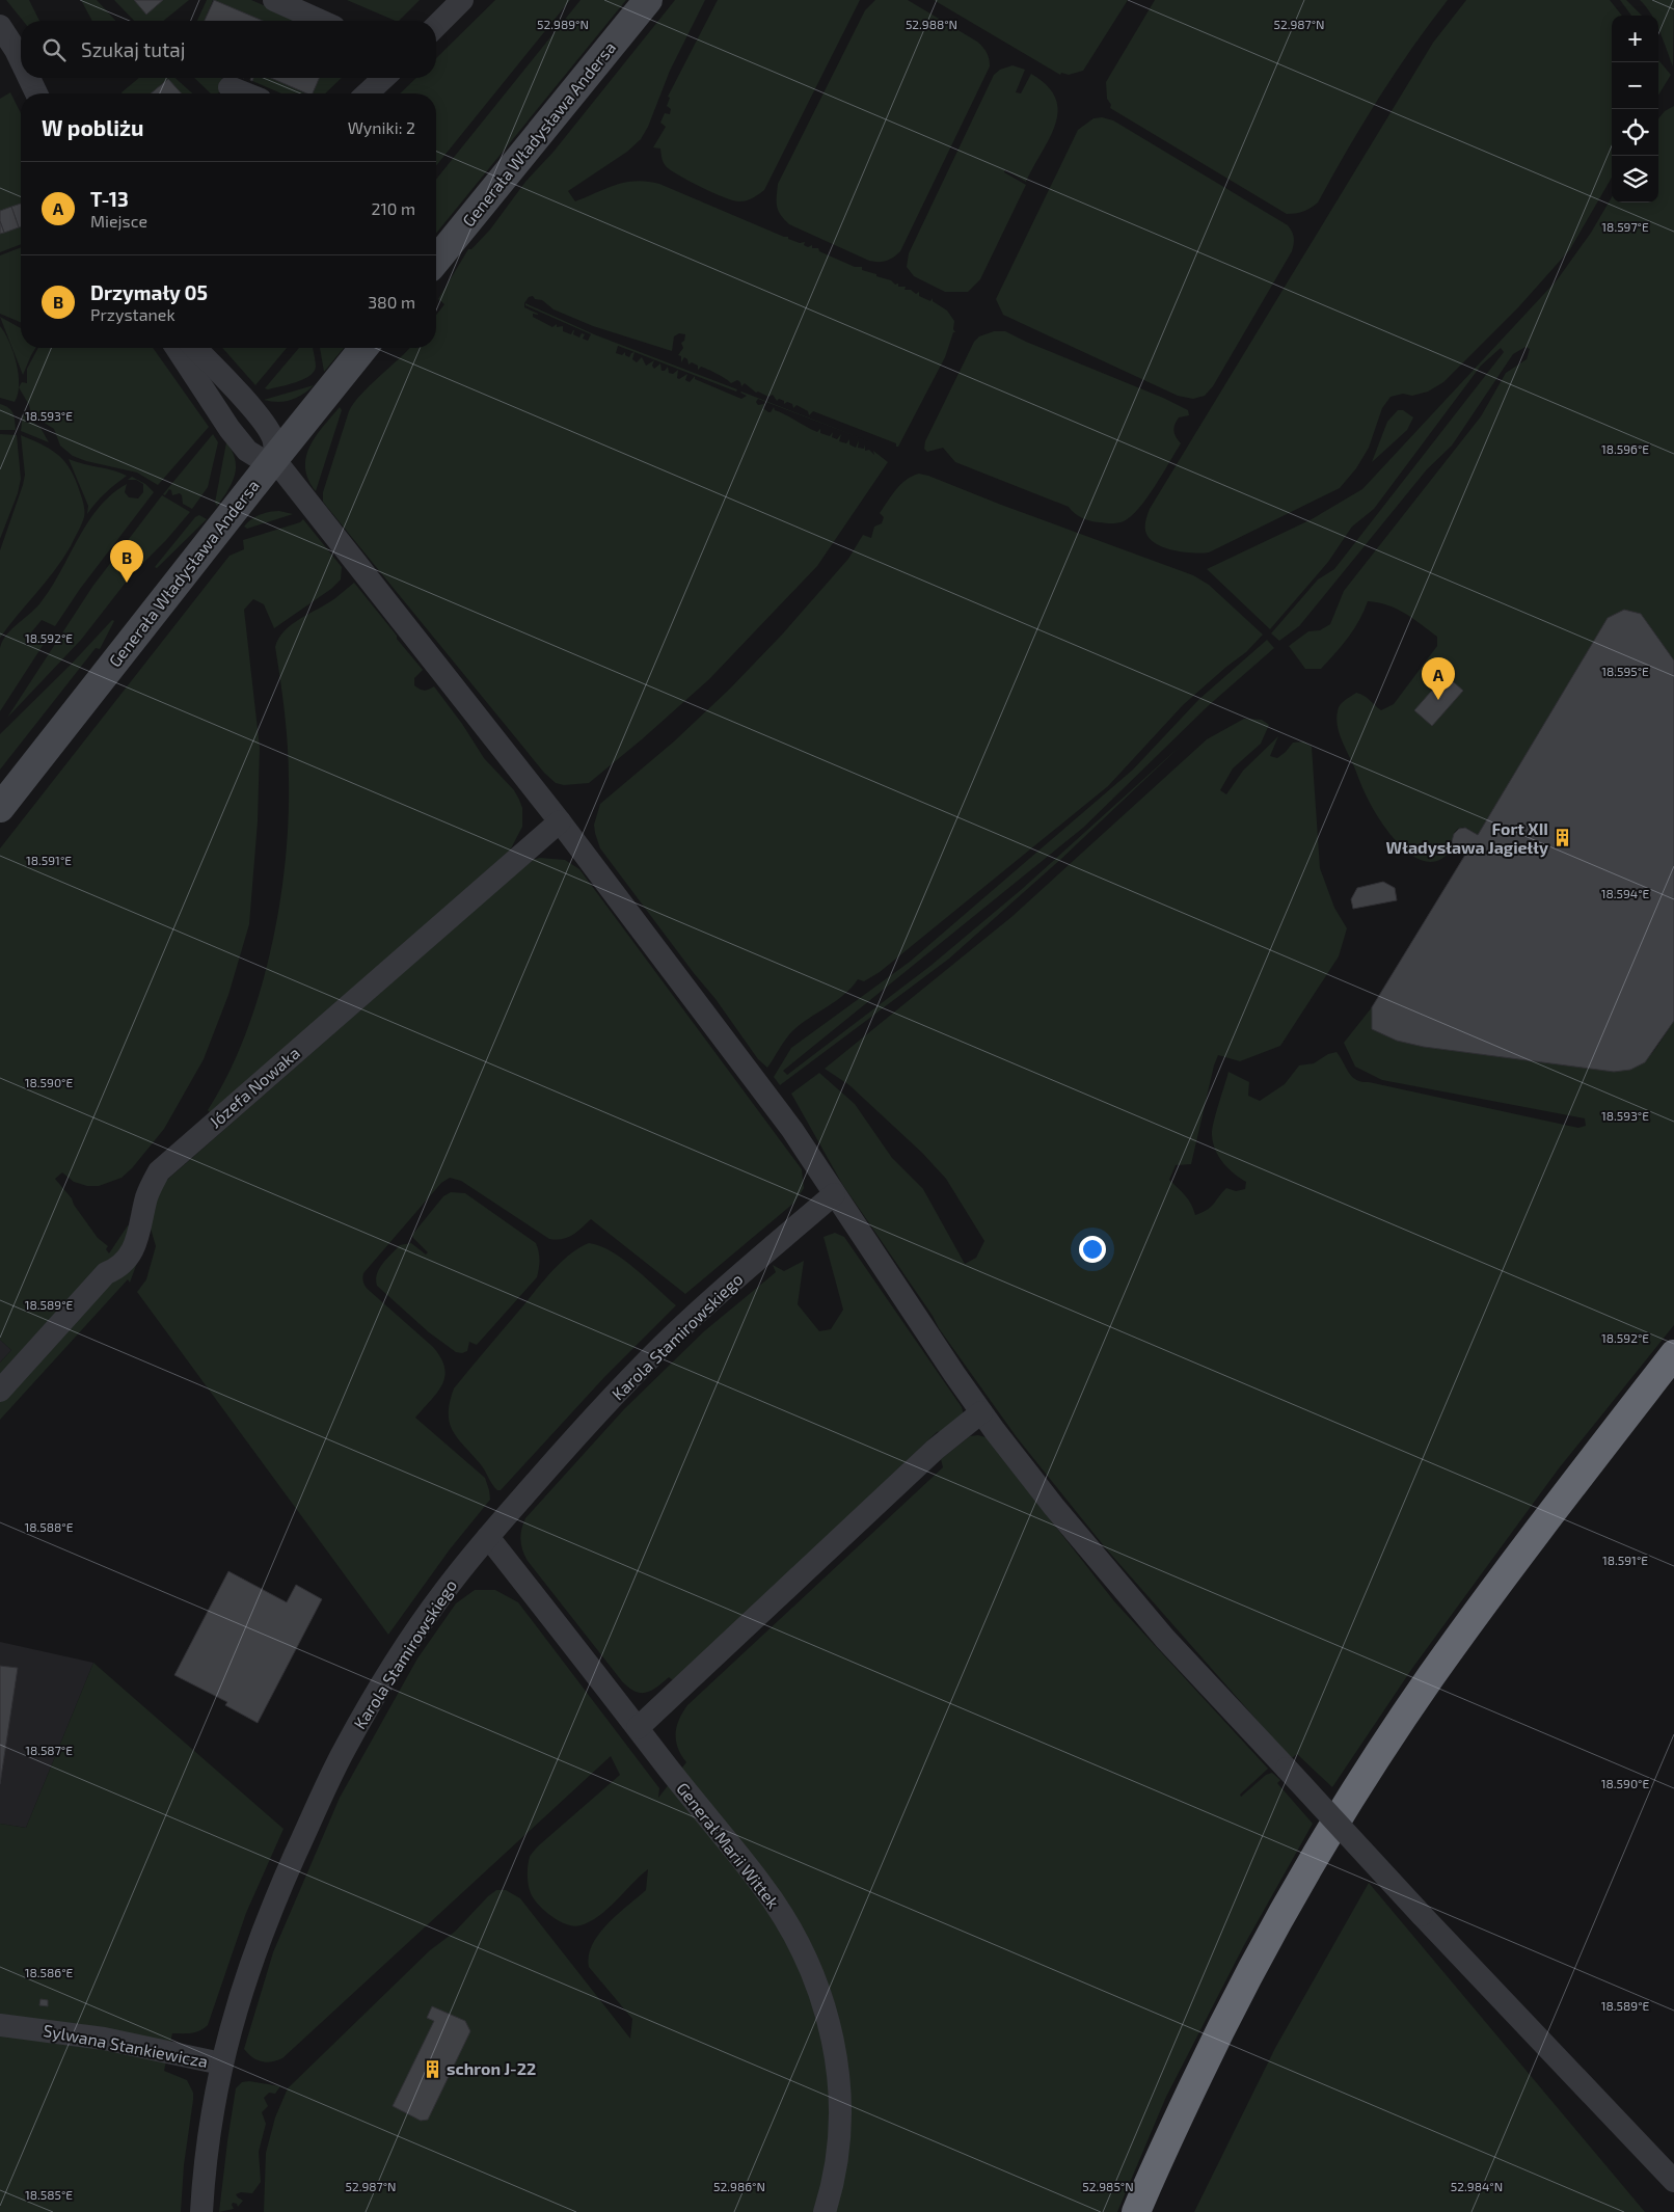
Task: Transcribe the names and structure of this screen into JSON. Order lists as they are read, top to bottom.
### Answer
{
  "streets": {
    "main road": ["Generała Władysława Andersa"],
    "street": [
      "Józefa Nowaka",
      "Karola Stamirowskiego",
      "Generał Marii Wittek",
      "Sylwana Stankiewicza"
    ]
  },
  "crossings": [
    ["Karola Stamirowskiego", "Generał Marii Wittek"],
    ["Karola Stamirowskiego", "Sylwana Stankiewicza"]
  ],
  "places": {
    "building": ["Fort XII Władysława Jagiełły", "schron J-22"]
  },
  "page": {
    "map_buttons": ["+", "−"],
    "search": "Szukaj tutaj",
    "heading": ["W pobliżu", "Wyniki: 2"],
    "list": [
      {
        "mark": "A",
        "name": "T-13",
        "note": "Miejsce",
        "value": "210 m"
      },
      {
        "mark": "B",
        "name": "Drzymały 05",
        "note": "Przystanek",
        "value": "380 m"
      }
    ],
    "pins": ["B", "A"]
  },
  "coordinates": [
    "52.989°N",
    "52.988°N",
    "52.987°N",
    "18.597°E",
    "18.593°E",
    "18.596°E",
    "18.592°E",
    "18.595°E",
    "18.591°E",
    "18.594°E",
    "18.590°E",
    "18.589°E",
    "18.588°E",
    "18.587°E",
    "18.586°E",
    "52.986°N",
    "52.985°N",
    "52.984°N",
    "18.585°E"
  ]
}
